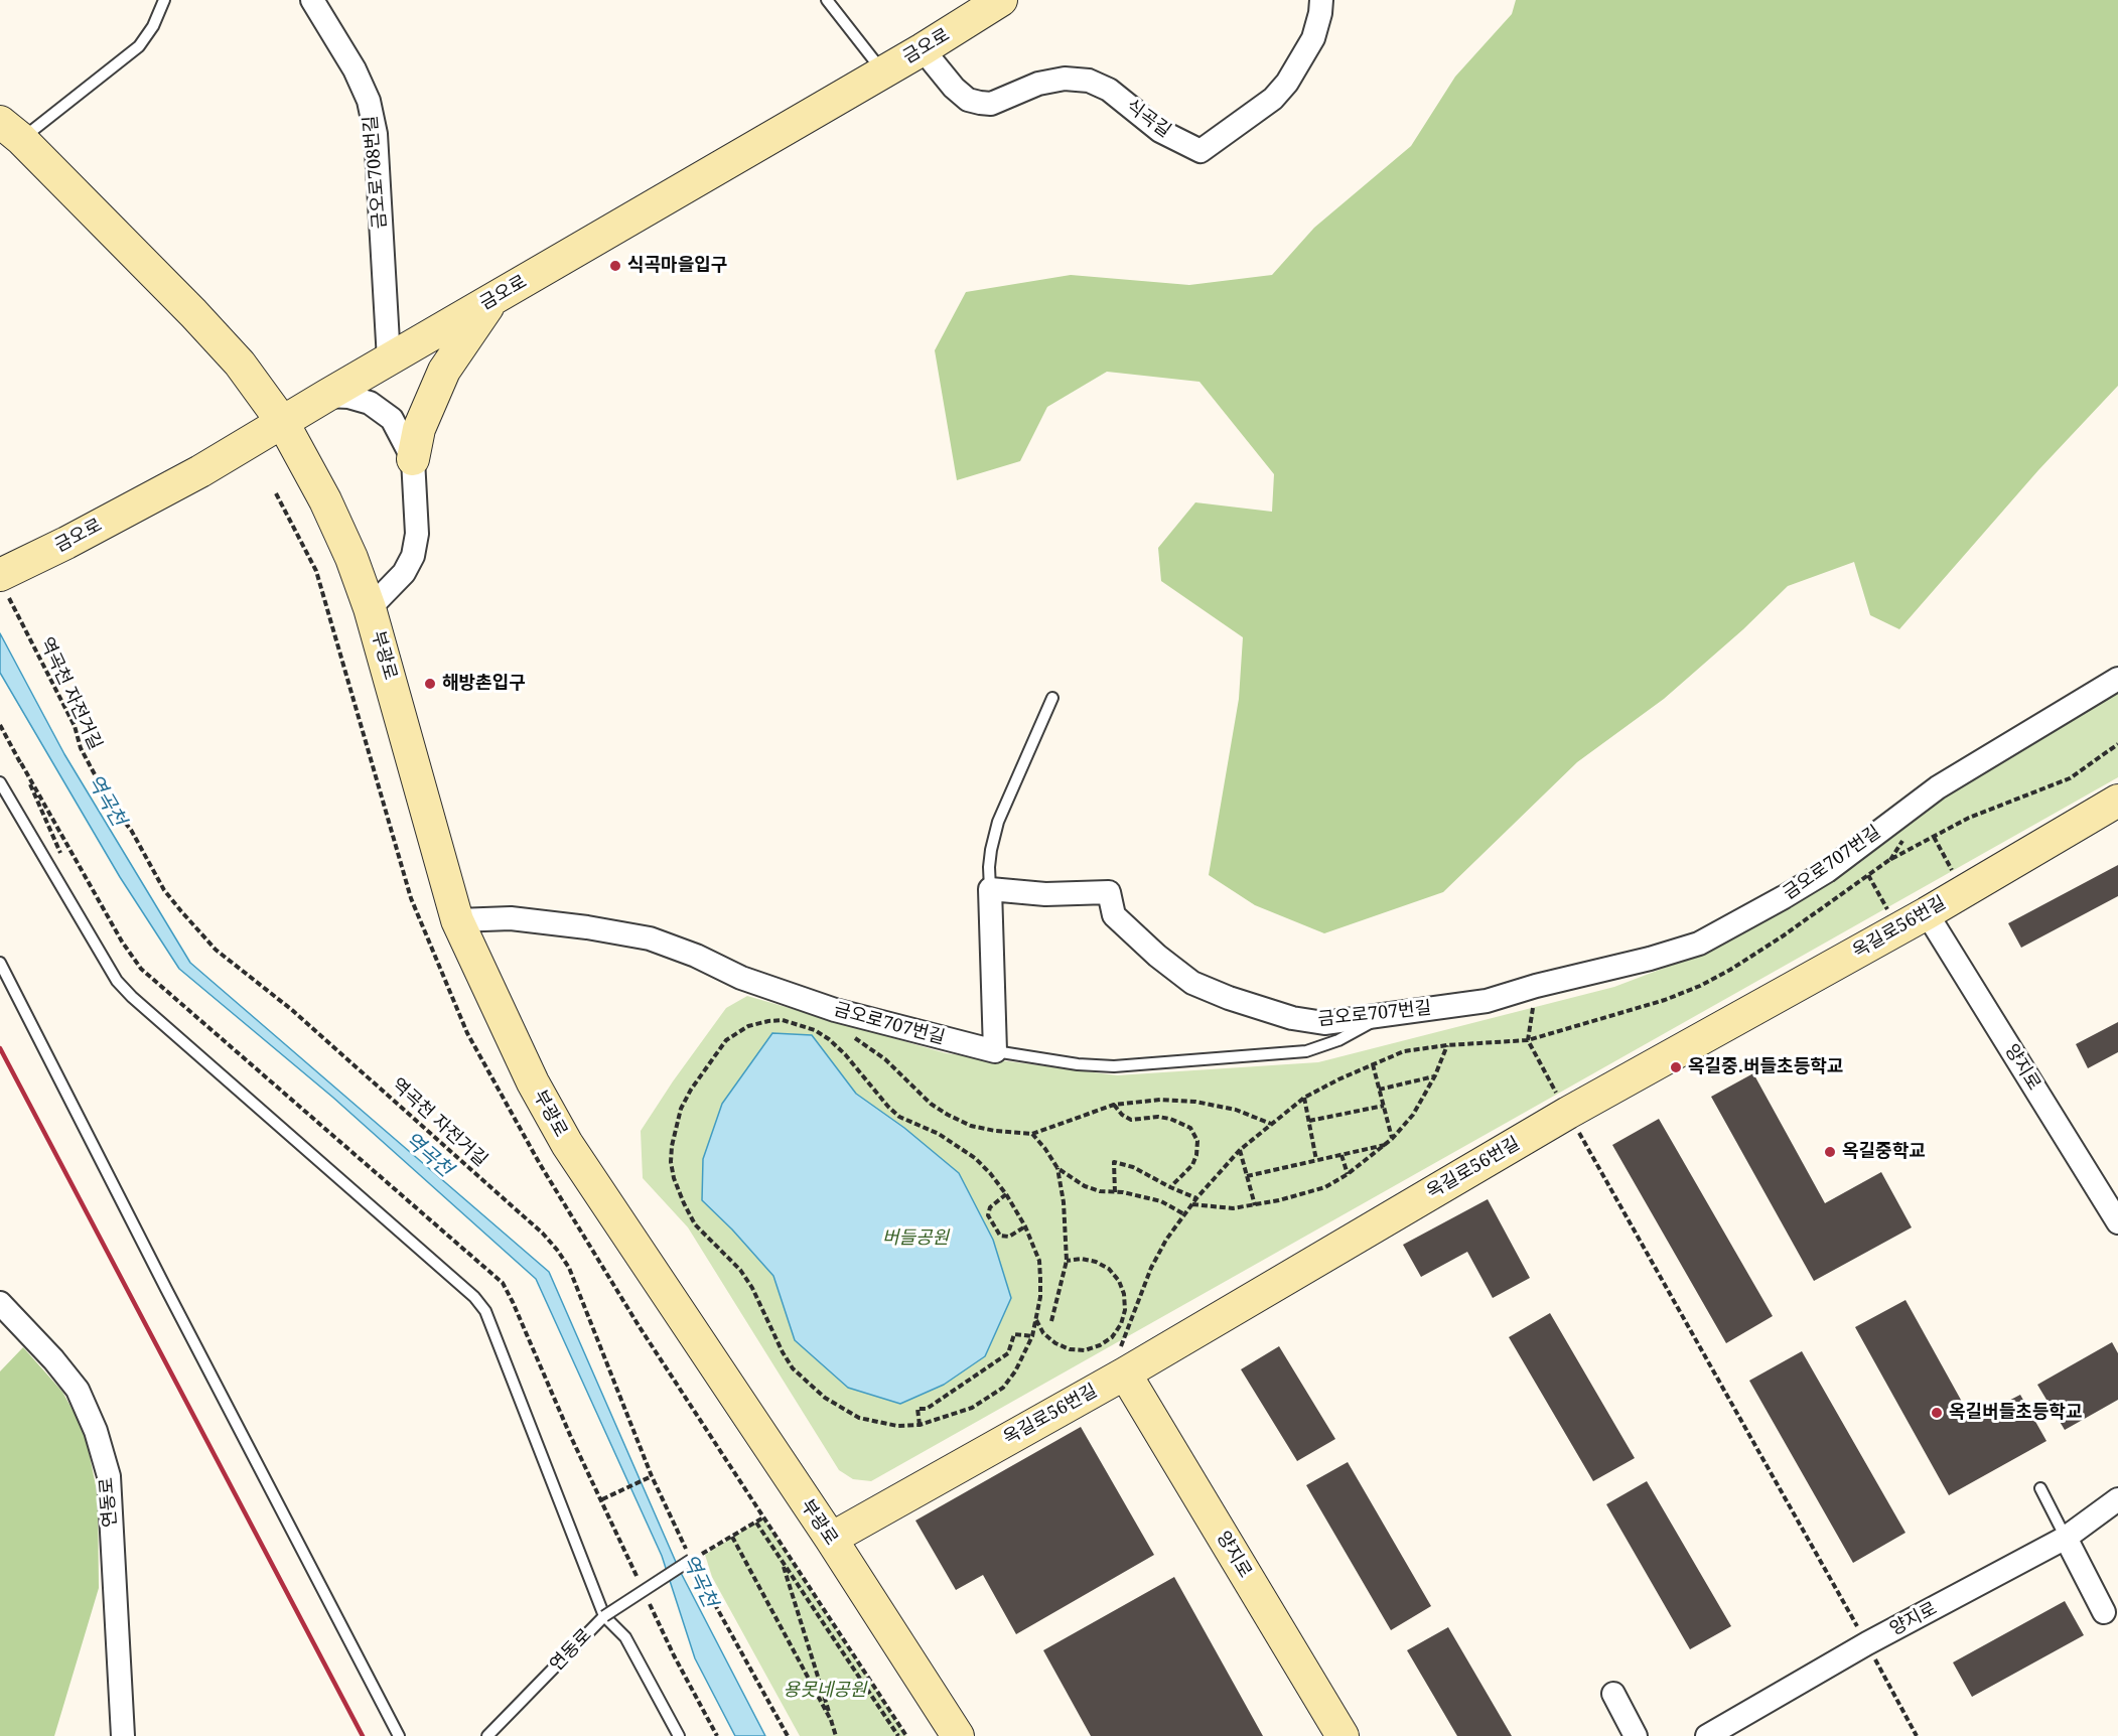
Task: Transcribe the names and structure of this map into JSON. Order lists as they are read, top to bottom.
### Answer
{
  "streets": {
    "main road": [
      "금오로",
      "부광로",
      "옥길로56번길",
      "양지로"
    ],
    "street": [
      "식곡길",
      "금오로708번길",
      "금오로707번길",
      "연동로"
    ],
    "path": ["역곡천 자전거길"]
  },
  "crossings": [
    ["금오로", "식곡길"],
    ["금오로", "금오로708번길"],
    ["금오로", "부광로"],
    ["금오로", "역곡천 자전거길"],
    ["부광로", "금오로707번길"],
    ["부광로", "옥길로56번길"],
    ["역곡천 자전거길", "연동로"],
    ["옥길로56번길", "양지로"]
  ],
  "water": ["역곡천"],
  "parks": ["버들공원", "용못네공원"],
  "places": [
    "식곡마을입구",
    "해방촌입구",
    "옥길중.버들초등학교",
    "옥길중학교",
    "옥길버들초등학교"
  ]
}
